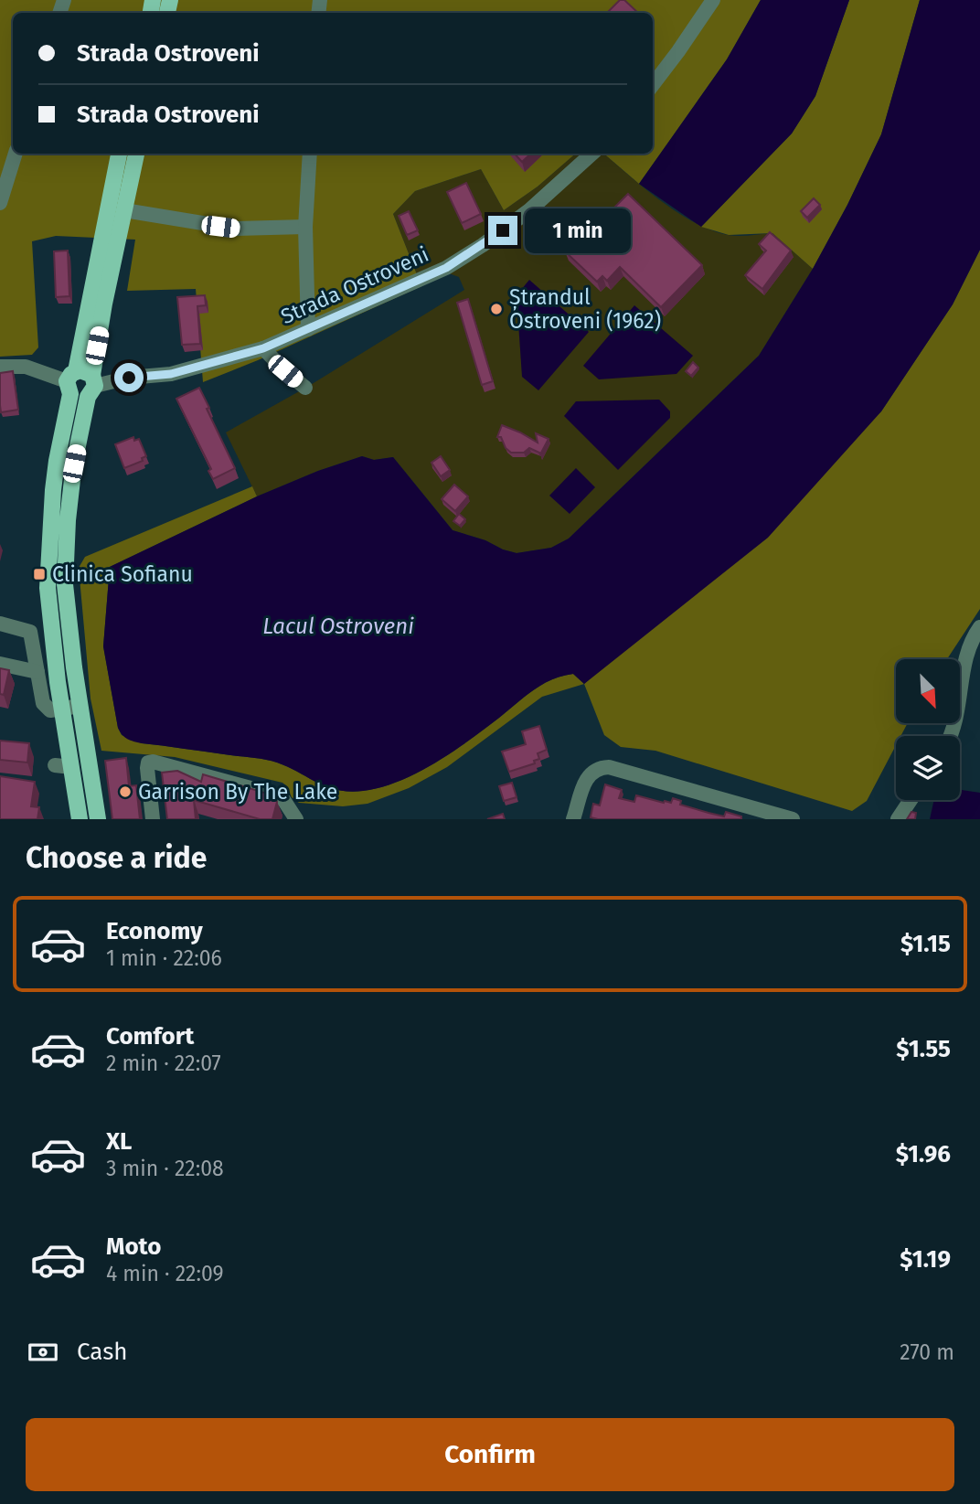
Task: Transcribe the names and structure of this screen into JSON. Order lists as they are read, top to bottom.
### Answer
{
  "streets": {
    "street": ["Strada Ostroveni"]
  },
  "water": ["Lacul Ostroveni"],
  "places": {
    "other": ["Ștrandul Ostroveni (1962)", "Garrison By The Lake"],
    "transit": ["Clinica Sofianu"]
  },
  "north": "bottom right",
  "page": {
    "banner": ["Strada Ostroveni", "Strada Ostroveni"],
    "bubble": "1 min",
    "heading": "Choose a ride",
    "list": [
      {
        "name": "Economy",
        "note": "1 min · 22:06",
        "value": "$1.15"
      },
      {
        "name": "Comfort",
        "note": "2 min · 22:07",
        "value": "$1.55"
      },
      {
        "name": "XL",
        "note": "3 min · 22:08",
        "value": "$1.96"
      },
      {
        "name": "Moto",
        "note": "4 min · 22:09",
        "value": "$1.19"
      }
    ],
    "pay": ["Cash", "270 m"],
    "buttons": "Confirm"
  }
}
